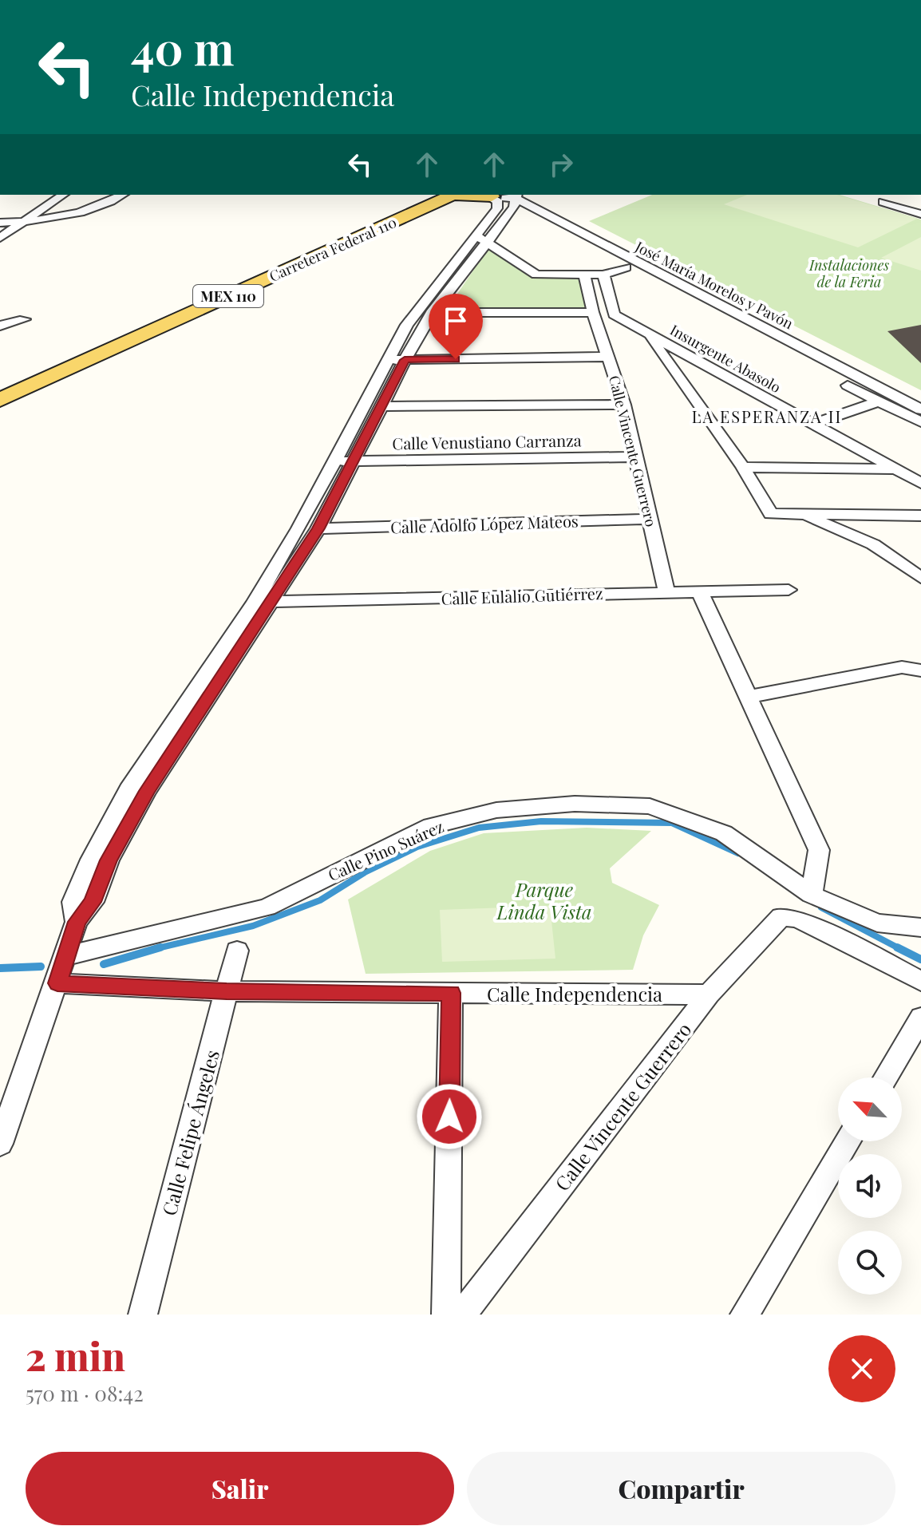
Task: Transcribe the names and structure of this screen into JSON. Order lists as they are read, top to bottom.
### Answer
{
  "streets": {
    "main road": ["Carretera Federal 110", "MEX 110"],
    "street": [
      "José María Morelos y Pavón",
      "Insurgente Abasolo",
      "Calle Venustiano Carranza",
      "Calle Vincente Guerrero",
      "Calle Adolfo López Mateos",
      "Calle Eulalio Gutiérrez",
      "Calle Pino Suárez",
      "Calle Independencia",
      "Calle Felipe Ángeles"
    ]
  },
  "crossings": [
    ["Calle Venustiano Carranza", "Calle Vincente Guerrero"],
    ["Calle Vincente Guerrero", "Calle Adolfo López Mateos"],
    ["Calle Vincente Guerrero", "Calle Eulalio Gutiérrez"],
    ["Calle Vincente Guerrero", "Calle Independencia"],
    ["Calle Independencia", "Calle Felipe Ángeles"]
  ],
  "districts": ["LA ESPERANZA II"],
  "parks": ["Instalaciones de la Feria", "Parque Linda Vista"],
  "north": "top left",
  "page": {
    "turn": ["40 m", "Calle Independencia"],
    "heading": ["2 min", "570 m · 08:42"],
    "buttons": ["Salir", "Compartir"]
  }
}
